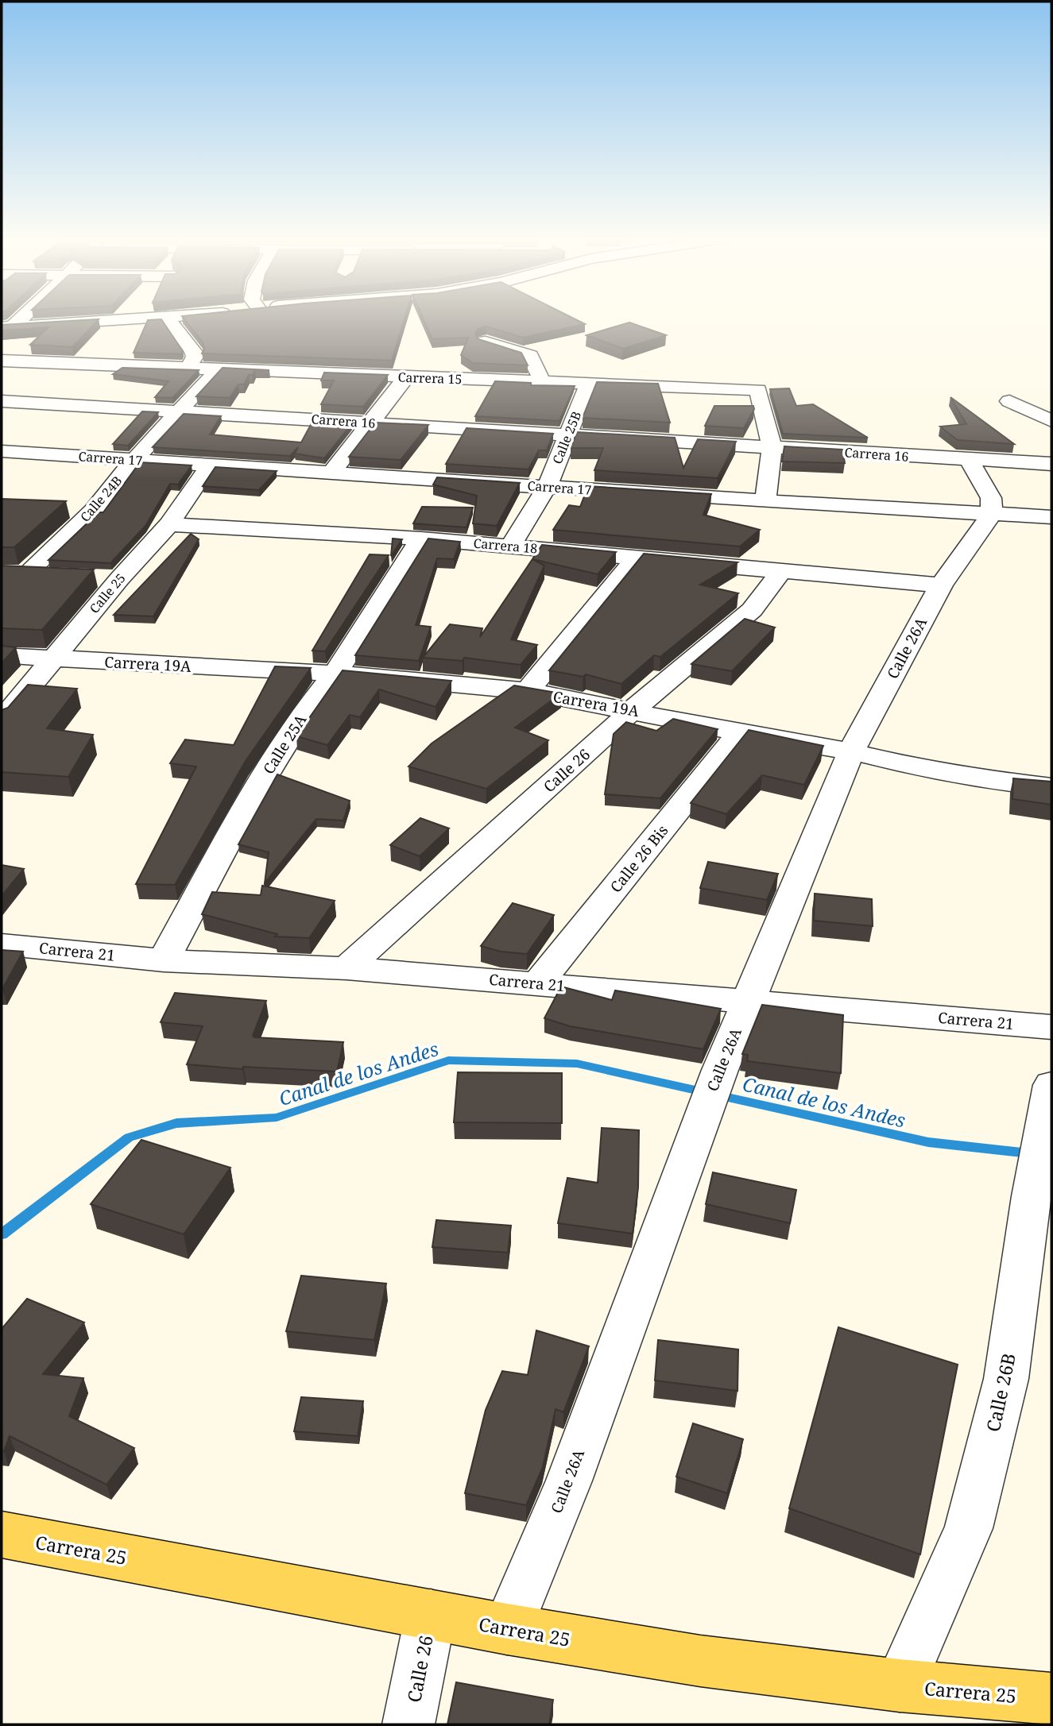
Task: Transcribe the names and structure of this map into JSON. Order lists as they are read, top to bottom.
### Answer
{
  "streets": {
    "main road": ["Carrera 25"],
    "street": [
      "Carrera 15",
      "Carrera 16",
      "Calle 25B",
      "Carrera 17",
      "Calle 24B",
      "Carrera 18",
      "Calle 25",
      "Calle 26A",
      "Carrera 19A",
      "Calle 25A",
      "Calle 26",
      "Calle 26 Bis",
      "Carrera 21",
      "Calle 26B"
    ]
  },
  "crossings": [
    ["Carrera 15", "Carrera 16"],
    ["Carrera 15", "Calle 25B"],
    ["Carrera 15", "Calle 24B"],
    ["Carrera 16", "Calle 25B"],
    ["Carrera 16", "Calle 24B"],
    ["Calle 25B", "Carrera 17"],
    ["Calle 25B", "Carrera 18"],
    ["Carrera 17", "Calle 24B"],
    ["Carrera 17", "Calle 25"],
    ["Carrera 17", "Calle 26A"],
    ["Carrera 18", "Calle 25"],
    ["Carrera 18", "Calle 26A"],
    ["Carrera 18", "Calle 25A"],
    ["Carrera 18", "Calle 26"],
    ["Calle 25", "Carrera 19A"],
    ["Calle 26A", "Carrera 19A"],
    ["Calle 26A", "Carrera 21"],
    ["Calle 26A", "Carrera 25"],
    ["Carrera 19A", "Calle 25A"],
    ["Carrera 19A", "Calle 26"],
    ["Carrera 19A", "Calle 26 Bis"],
    ["Calle 25A", "Carrera 21"],
    ["Calle 26", "Carrera 21"],
    ["Calle 26", "Carrera 25"],
    ["Calle 26 Bis", "Carrera 21"],
    ["Calle 26B", "Carrera 25"]
  ],
  "water": ["Canal de los Andes"]
}
